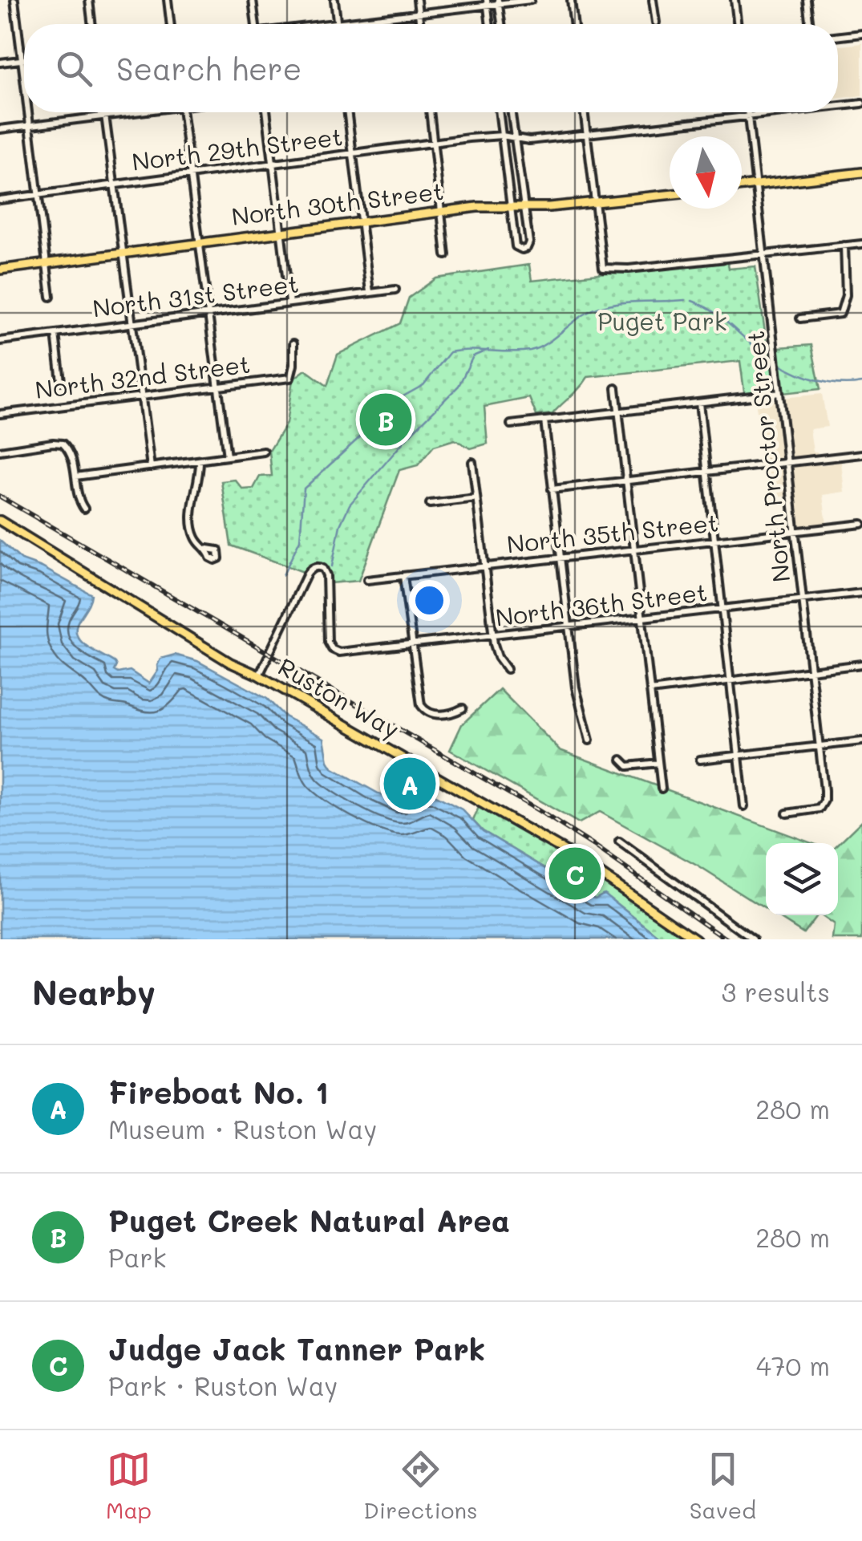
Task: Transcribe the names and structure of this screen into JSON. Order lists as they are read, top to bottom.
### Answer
{
  "streets": {
    "main road": ["North 30th Street", "Ruston Way"],
    "street": [
      "North 29th Street",
      "North 31st Street",
      "North 32nd Street",
      "North Proctor Street",
      "North 35th Street",
      "North 36th Street"
    ]
  },
  "crossings": [
    ["North 29th Street", "North Proctor Street"],
    ["North Proctor Street", "North 35th Street"],
    ["North Proctor Street", "North 36th Street"],
    ["North 36th Street", "Ruston Way"]
  ],
  "parks": ["Puget Park"],
  "north": "bottom",
  "page": {
    "search": "Search here",
    "pins": ["B", "A", "C"],
    "heading": ["Nearby", "3 results"],
    "list": [
      {
        "mark": "A",
        "name": "Fireboat No. 1",
        "note": "Museum · Ruston Way",
        "value": "280 m"
      },
      {
        "mark": "B",
        "name": "Puget Creek Natural Area",
        "note": "Park",
        "value": "280 m"
      },
      {
        "mark": "C",
        "name": "Judge Jack Tanner Park",
        "note": "Park · Ruston Way",
        "value": "470 m"
      }
    ],
    "nav": ["Map", "Directions", "Saved"]
  }
}
